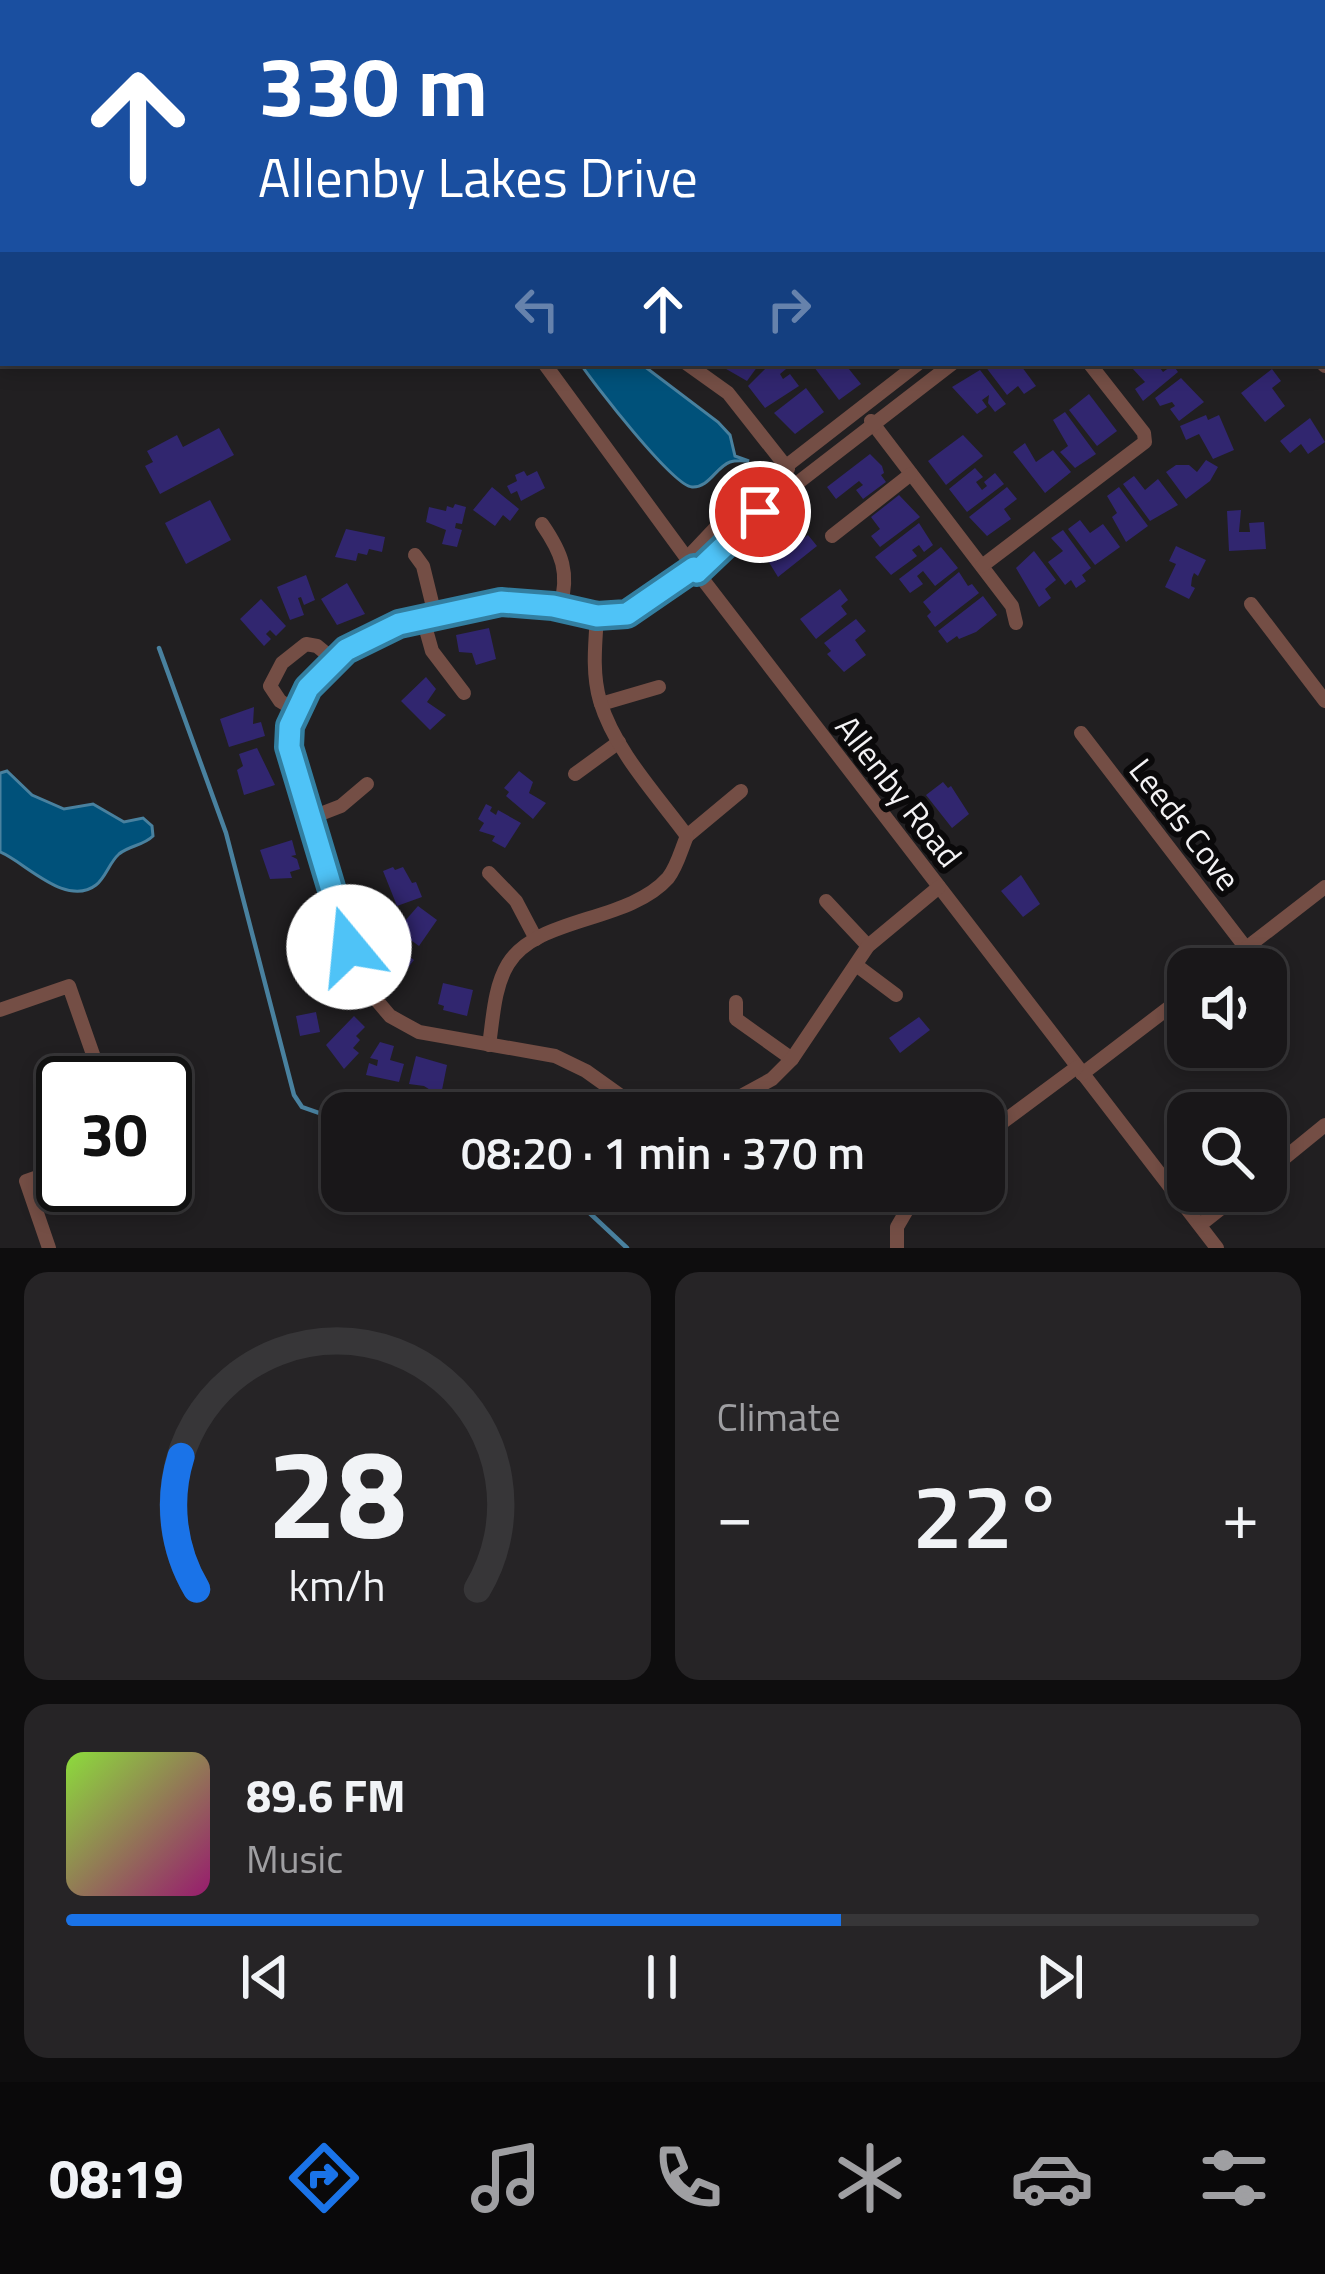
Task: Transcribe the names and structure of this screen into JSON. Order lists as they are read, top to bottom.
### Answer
{
  "streets": {
    "street": ["Allenby Road", "Leeds Cove"]
  },
  "page": {
    "turn": ["330 m", "Allenby Lakes Drive"],
    "limit": "30",
    "trip": "08:20 · 1 min · 370 m",
    "tile": "Climate",
    "heat": ["−", "22°", "+"],
    "song": ["89.6 FM", "Music"],
    "tabs": "08:19",
    "gauge": ["28", "km/h"]
  }
}
